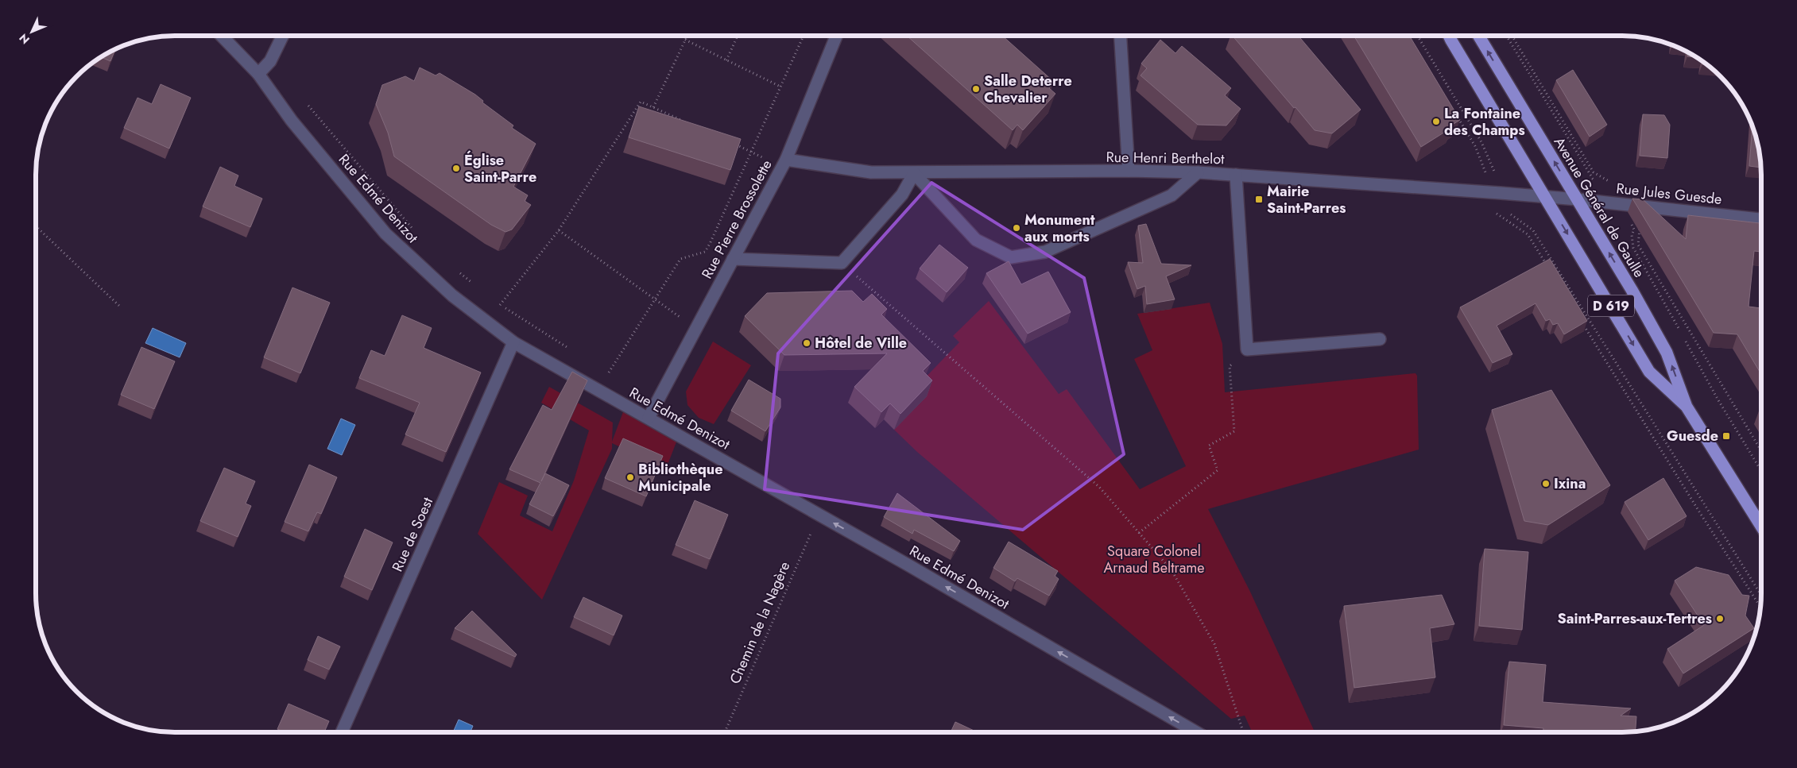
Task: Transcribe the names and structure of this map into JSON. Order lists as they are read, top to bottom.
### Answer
{
  "streets": {
    "main road": ["Avenue Général de Gaulle", "D 619"],
    "street": [
      "Rue Henri Berthelot",
      "Rue Jules Guesde",
      "Rue Edmé Denizot",
      "Rue Pierre Brossolette",
      "Rue de Soest"
    ],
    "path": ["Chemin de la Nagère"]
  },
  "crossings": [
    ["Rue Henri Berthelot", "Rue Jules Guesde"],
    ["Rue Henri Berthelot", "Avenue Général de Gaulle"],
    ["Rue Henri Berthelot", "Rue Pierre Brossolette"],
    ["Rue Jules Guesde", "Avenue Général de Gaulle"],
    ["Rue Edmé Denizot", "Rue Pierre Brossolette"],
    ["Rue Edmé Denizot", "Rue de Soest"],
    ["Rue Edmé Denizot", "Chemin de la Nagère"]
  ],
  "one_way": ["Rue Edmé Denizot"],
  "parks": ["Square Colonel Arnaud Beltrame"],
  "places": {
    "other": [
      "Salle Deterre Chevalier",
      "La Fontaine des Champs",
      "Église Saint-Parre",
      "Monument aux morts",
      "Hôtel de Ville",
      "Bibliothèque Municipale",
      "Ixina",
      "Saint-Parres-aux-Tertres"
    ],
    "transit": ["Mairie Saint-Parres", "Guesde"]
  },
  "north": "bottom left"
}
